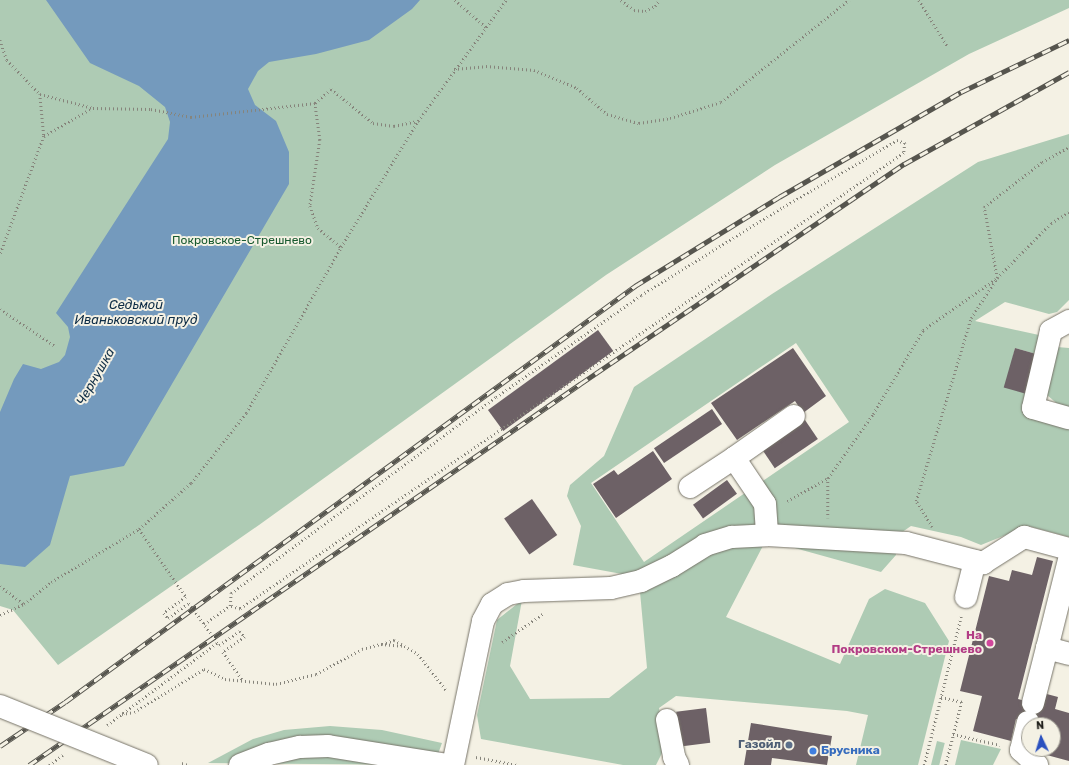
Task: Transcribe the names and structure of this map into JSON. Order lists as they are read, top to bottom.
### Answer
{
  "water": ["Седьмой Иваньковский пруд", "Чернушка"],
  "parks": ["Покровское-Стрешнево"],
  "places": ["На Покровском-Стрешнево", "Газойл", "Брусника"],
  "north": "top"
}
